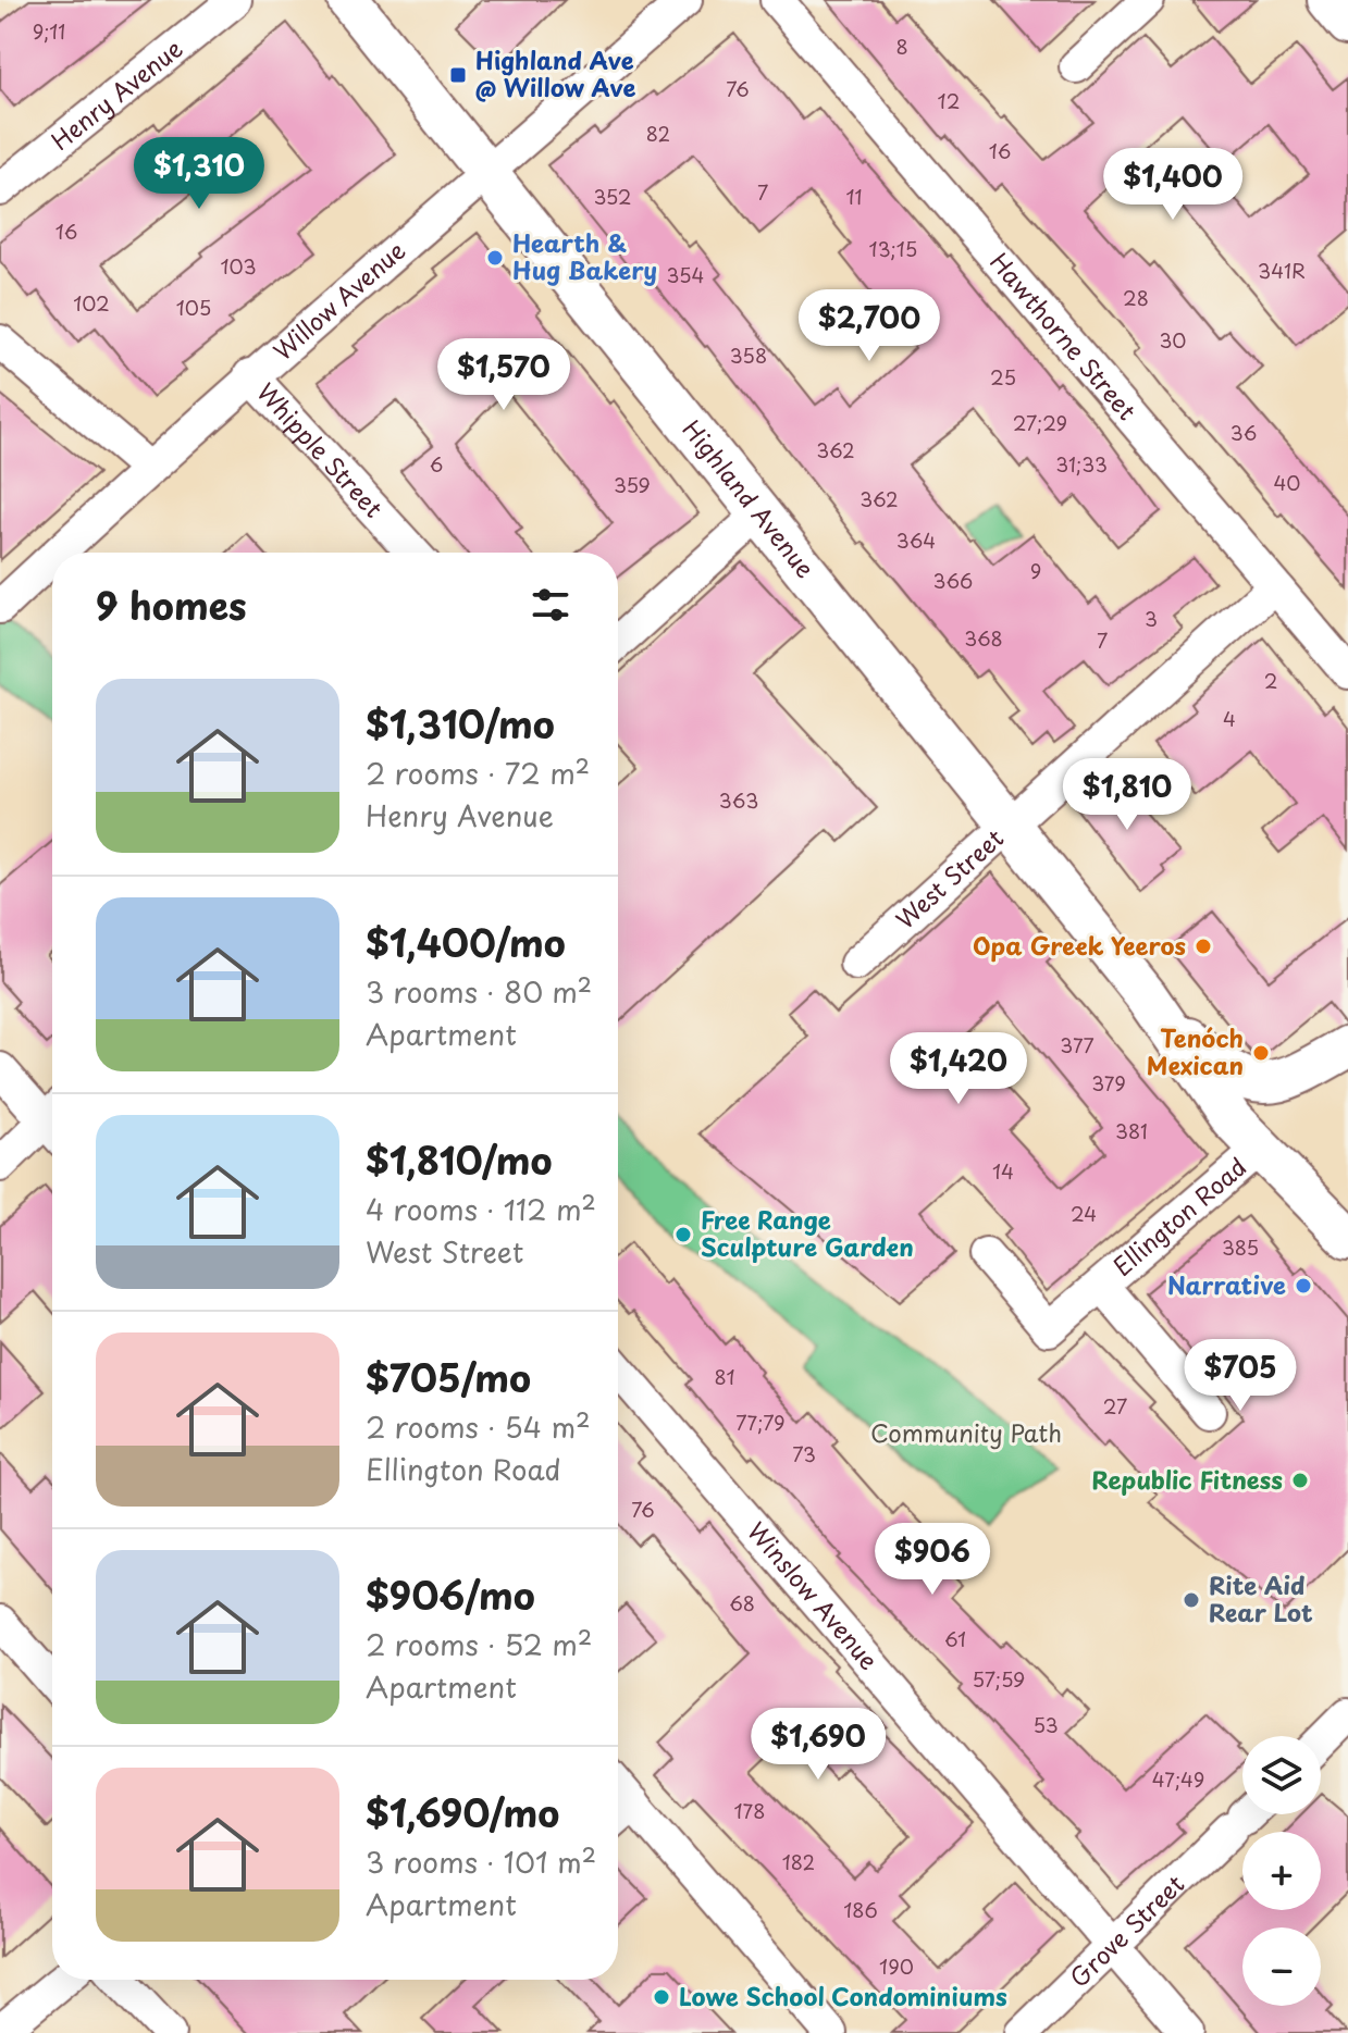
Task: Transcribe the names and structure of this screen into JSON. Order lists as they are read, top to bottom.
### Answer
{
  "streets": {
    "main road": ["Highland Avenue"],
    "street": [
      "Henry Avenue",
      "Willow Avenue",
      "Hawthorne Street",
      "Whipple Street",
      "West Street",
      "Ellington Road",
      "Winslow Avenue",
      "Grove Street"
    ]
  },
  "crossings": [
    ["Willow Avenue", "Whipple Street"],
    ["Willow Avenue", "Highland Avenue"],
    ["Hawthorne Street", "West Street"],
    ["Highland Avenue", "West Street"],
    ["Highland Avenue", "Ellington Road"],
    ["Winslow Avenue", "Grove Street"]
  ],
  "parks": ["Community Path"],
  "places": {
    "transit": ["Highland Ave @ Willow Ave"],
    "other": [
      "Hearth & Hug Bakery",
      "Opa Greek Yeeros",
      "Tenóch Mexican",
      "Free Range Sculpture Garden",
      "Narrative",
      "Republic Fitness",
      "Rite Aid Rear Lot",
      "Lowe School Condominiums"
    ]
  },
  "house_numbers": [
    "9;11",
    "8",
    "76",
    "12",
    "82",
    "16",
    "7",
    "352",
    "11",
    "16",
    "13;15",
    "103",
    "341R",
    "354",
    "28",
    "102",
    "105",
    "30",
    "358",
    "25",
    "27;29",
    "36",
    "362",
    "6",
    "31;33",
    "40",
    "359",
    "362",
    "364",
    "9",
    "366",
    "3",
    "368",
    "7",
    "2",
    "4",
    "363",
    "377",
    "379",
    "381",
    "14",
    "24",
    "385",
    "81",
    "27",
    "77;79",
    "73",
    "76",
    "68",
    "61",
    "57;59",
    "53",
    "47;49",
    "178",
    "182",
    "186",
    "190"
  ],
  "page": {
    "price": [
      "$1,310",
      "$1,400",
      "$2,700",
      "$1,570",
      "$1,810",
      "$1,420",
      "$705",
      "$906",
      "$1,690"
    ],
    "heading": "9 homes",
    "list": [
      {
        "name": "$1,310/mo",
        "note": "2 rooms · 72 m² · Henry Avenue"
      },
      {
        "name": "$1,400/mo",
        "note": "3 rooms · 80 m² · Apartment"
      },
      {
        "name": "$1,810/mo",
        "note": "4 rooms · 112 m² · West Street"
      },
      {
        "name": "$705/mo",
        "note": "2 rooms · 54 m² · Ellington Road"
      },
      {
        "name": "$906/mo",
        "note": "2 rooms · 52 m² · Apartment"
      },
      {
        "name": "$1,690/mo",
        "note": "3 rooms · 101 m² · Apartment"
      }
    ],
    "map_buttons": ["+", "−"]
  }
}
